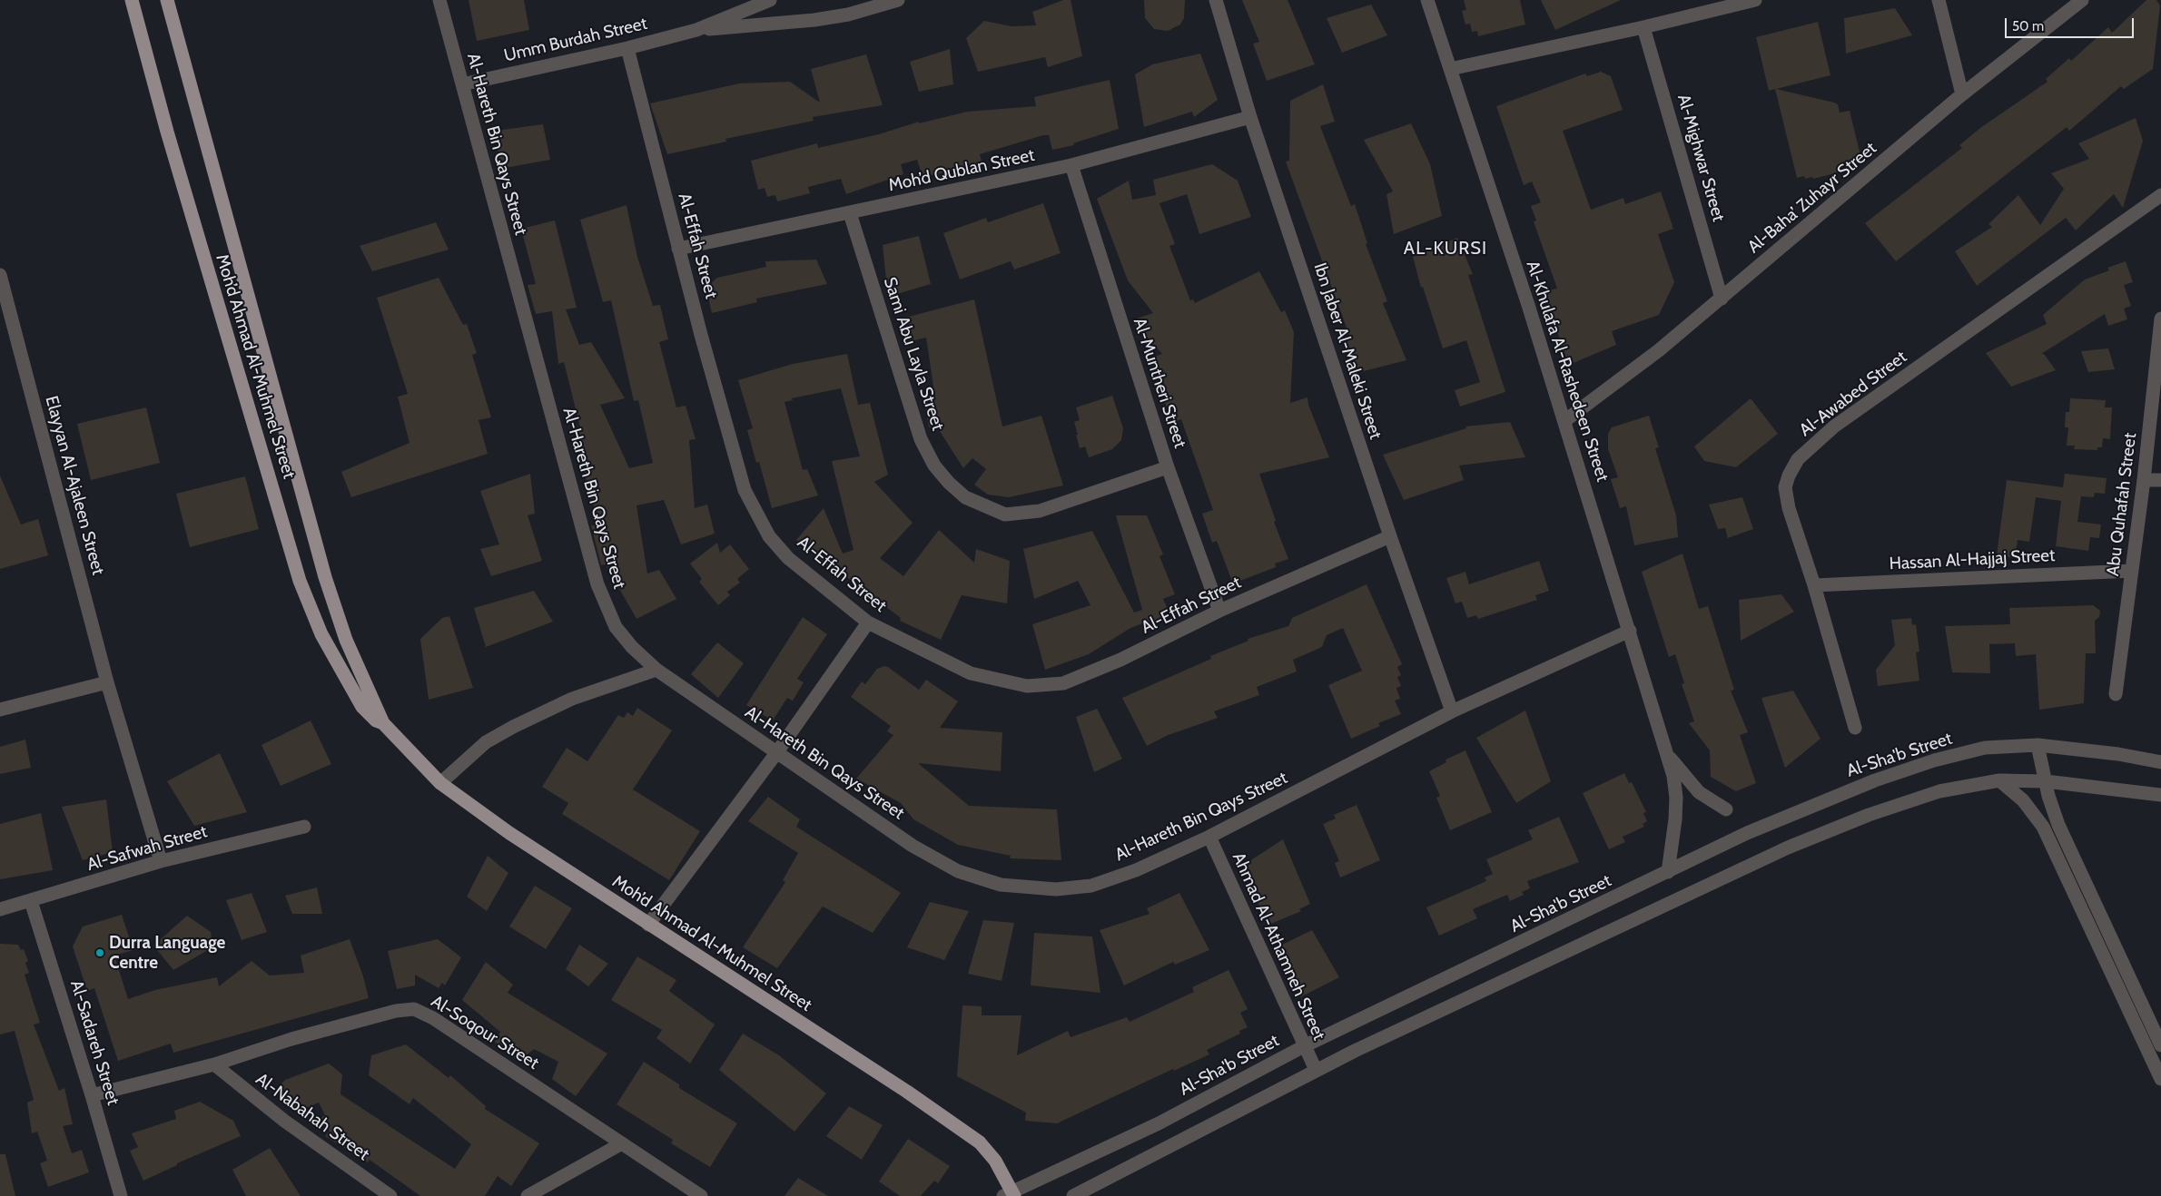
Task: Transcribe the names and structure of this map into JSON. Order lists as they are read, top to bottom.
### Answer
{
  "streets": {
    "main road": ["Moh’d Ahmad Al-Muhmel Street"],
    "street": [
      "Umm Burdah Street",
      "Al-Hareth Bin Qays Street",
      "Al-Mighwar Street",
      "Moh’d Qublan Street",
      "Al-Baha’ Zuhayr Street",
      "Al-Effah Street",
      "Ibn Jaber Al-Maleki Street",
      "Sami Abu Layla Street",
      "Al-Khulafa Al-Rashedeen Street",
      "Al-Muntheri Street",
      "Al-Awabed Street",
      "Elayyan Al-Ajaleen Street",
      "Abu Quhafah Street",
      "Hassan Al-Hajjaj Street",
      "Al-Sha'b Street",
      "Al-Safwah Street",
      "Ahmad Al-Athamneh Street",
      "Al-Soqour Street",
      "Al-Sadareh Street",
      "Al-Nabahah Street"
    ]
  },
  "crossings": [
    ["Umm Burdah Street", "Al-Hareth Bin Qays Street"],
    ["Umm Burdah Street", "Al-Effah Street"],
    ["Al-Hareth Bin Qays Street", "Ibn Jaber Al-Maleki Street"],
    ["Al-Hareth Bin Qays Street", "Al-Khulafa Al-Rashedeen Street"],
    ["Al-Hareth Bin Qays Street", "Ahmad Al-Athamneh Street"],
    ["Al-Mighwar Street", "Al-Baha’ Zuhayr Street"],
    ["Moh’d Qublan Street", "Al-Effah Street"],
    ["Moh’d Qublan Street", "Ibn Jaber Al-Maleki Street"],
    ["Moh’d Qublan Street", "Sami Abu Layla Street"],
    ["Moh’d Qublan Street", "Al-Muntheri Street"],
    ["Al-Baha’ Zuhayr Street", "Al-Khulafa Al-Rashedeen Street"],
    ["Al-Effah Street", "Ibn Jaber Al-Maleki Street"],
    ["Al-Effah Street", "Al-Muntheri Street"],
    ["Sami Abu Layla Street", "Al-Muntheri Street"],
    ["Moh’d Ahmad Al-Muhmel Street", "Al-Sha'b Street"],
    ["Al-Khulafa Al-Rashedeen Street", "Al-Sha'b Street"],
    ["Al-Awabed Street", "Hassan Al-Hajjaj Street"],
    ["Elayyan Al-Ajaleen Street", "Al-Safwah Street"],
    ["Abu Quhafah Street", "Hassan Al-Hajjaj Street"],
    ["Al-Sha'b Street", "Ahmad Al-Athamneh Street"],
    ["Al-Safwah Street", "Al-Sadareh Street"],
    ["Al-Soqour Street", "Al-Sadareh Street"],
    ["Al-Soqour Street", "Al-Nabahah Street"]
  ],
  "districts": ["AL-KURSI"],
  "places": ["Durra Language Centre"],
  "scale_bar": "50 m"
}
